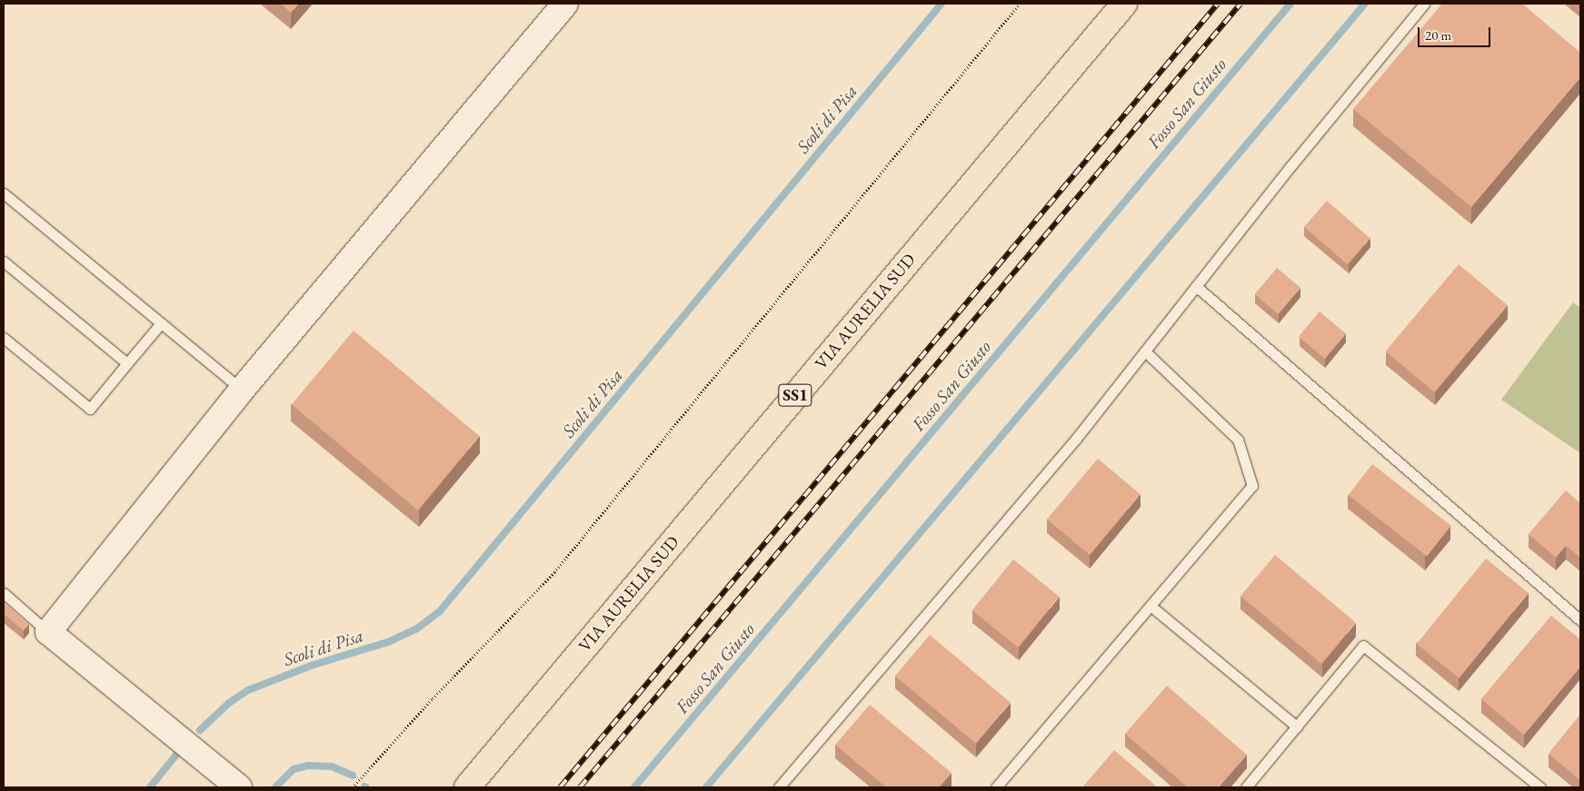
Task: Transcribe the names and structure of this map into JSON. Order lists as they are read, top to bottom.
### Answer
{
  "streets": {
    "main road": ["VIA AURELIA SUD", "SS1"]
  },
  "water": ["Fosso San Giusto", "Scoli di Pisa"],
  "scale_bar": "20 m"
}
